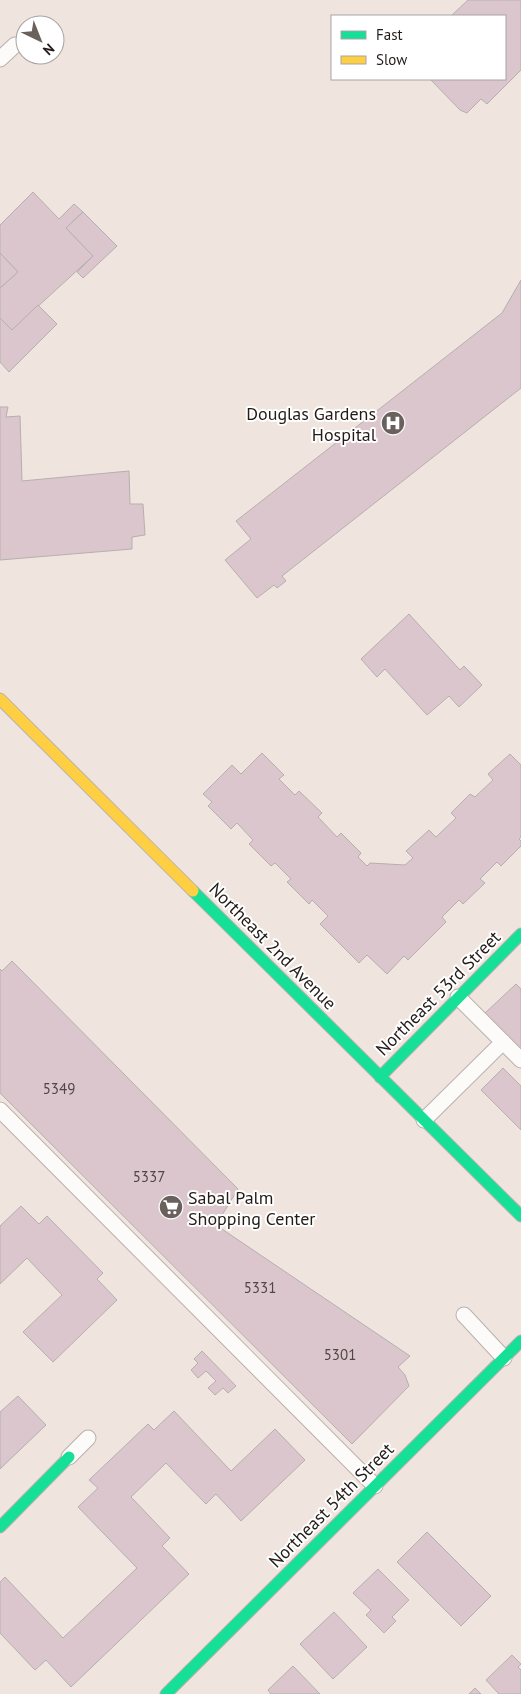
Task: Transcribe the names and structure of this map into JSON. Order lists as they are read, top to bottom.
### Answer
{
  "streets": {
    "main road": ["Northeast 2nd Avenue", "Northeast 53rd Street", "Northeast 54th Street"]
  },
  "crossings": [
    ["Northeast 2nd Avenue", "Northeast 53rd Street"]
  ],
  "places": {
    "hospital": ["Douglas Gardens Hospital"],
    "supermarket": ["Sabal Palm Shopping Center"]
  },
  "house_numbers": [
    "5349",
    "5337",
    "5331",
    "5301"
  ],
  "legend": ["Fast", "Slow"],
  "north": "bottom right"
}
